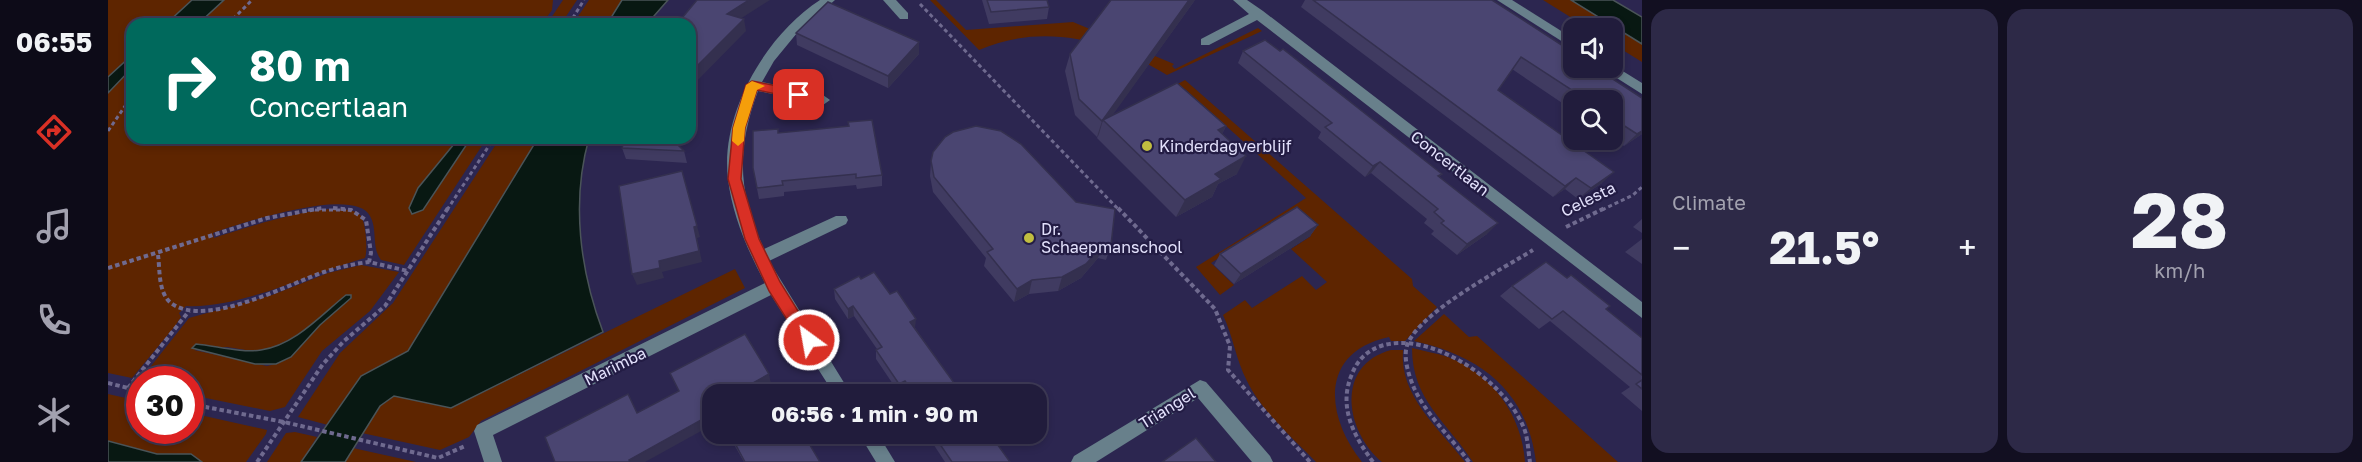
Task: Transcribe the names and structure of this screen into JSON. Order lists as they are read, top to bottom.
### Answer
{
  "streets": {
    "street": ["Concertlaan", "Marimba", "Triangel"],
    "path": ["Celesta"]
  },
  "crossings": [
    ["Concertlaan", "Celesta"]
  ],
  "places": ["Kinderdagverblijf", "Dr. Schaepmanschool"],
  "page": {
    "tabs": "06:55",
    "tile": [
      "Climate",
      ["28", "km/h"]
    ],
    "turn": ["80 m", "Concertlaan"],
    "heat": ["−", "21.5°", "+"],
    "limit": "30",
    "trip": "06:56 · 1 min · 90 m"
  }
}
